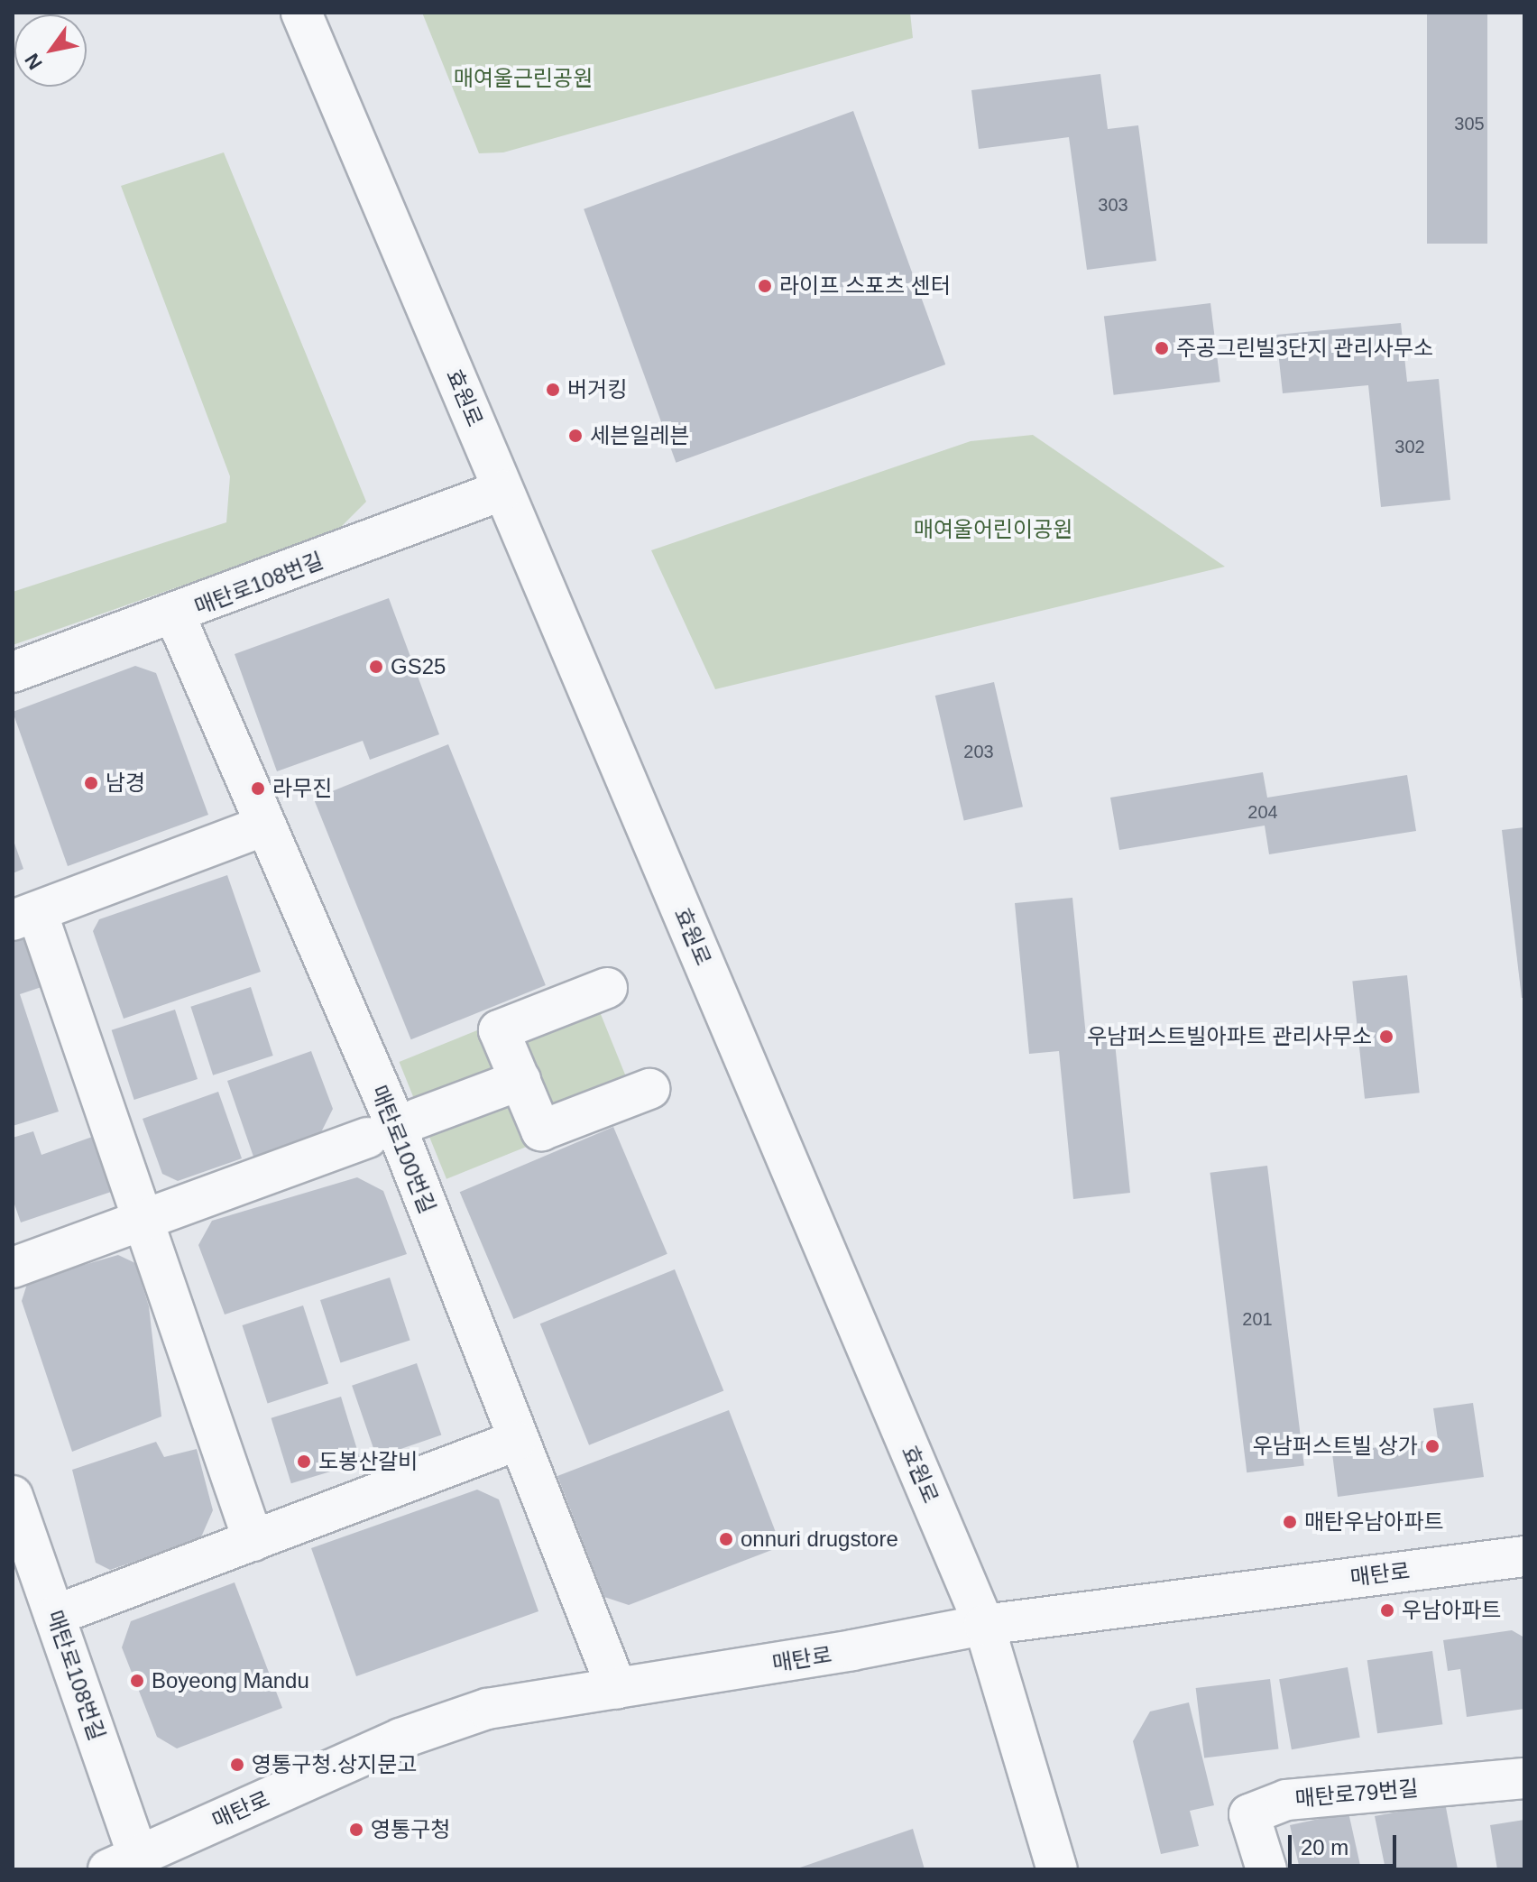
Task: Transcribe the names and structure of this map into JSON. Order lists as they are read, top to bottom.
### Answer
{
  "streets": {
    "street": [
      "효원로",
      "매탄로108번길",
      "매탄로100번길",
      "매탄로",
      "매탄로79번길"
    ]
  },
  "crossings": [
    ["효원로", "매탄로108번길"],
    ["효원로", "매탄로"],
    ["매탄로108번길", "매탄로100번길"],
    ["매탄로108번길", "매탄로"],
    ["매탄로100번길", "매탄로"]
  ],
  "parks": ["매여울근린공원", "매여울어린이공원"],
  "places": [
    "라이프 스포츠 센터",
    "주공그린빌3단지 관리사무소",
    "버거킹",
    "세븐일레븐",
    "GS25",
    "남경",
    "라무진",
    "우남퍼스트빌아파트 관리사무소",
    "우남퍼스트빌 상가",
    "도봉산갈비",
    "매탄우남아파트",
    "onnuri drugstore",
    "우남아파트",
    "Boyeong Mandu",
    "영통구청.상지문고",
    "영통구청"
  ],
  "house_numbers": [
    "305",
    "303",
    "302",
    "203",
    "204",
    "201"
  ],
  "scale_bar": "20 m",
  "north": "bottom left"
}
